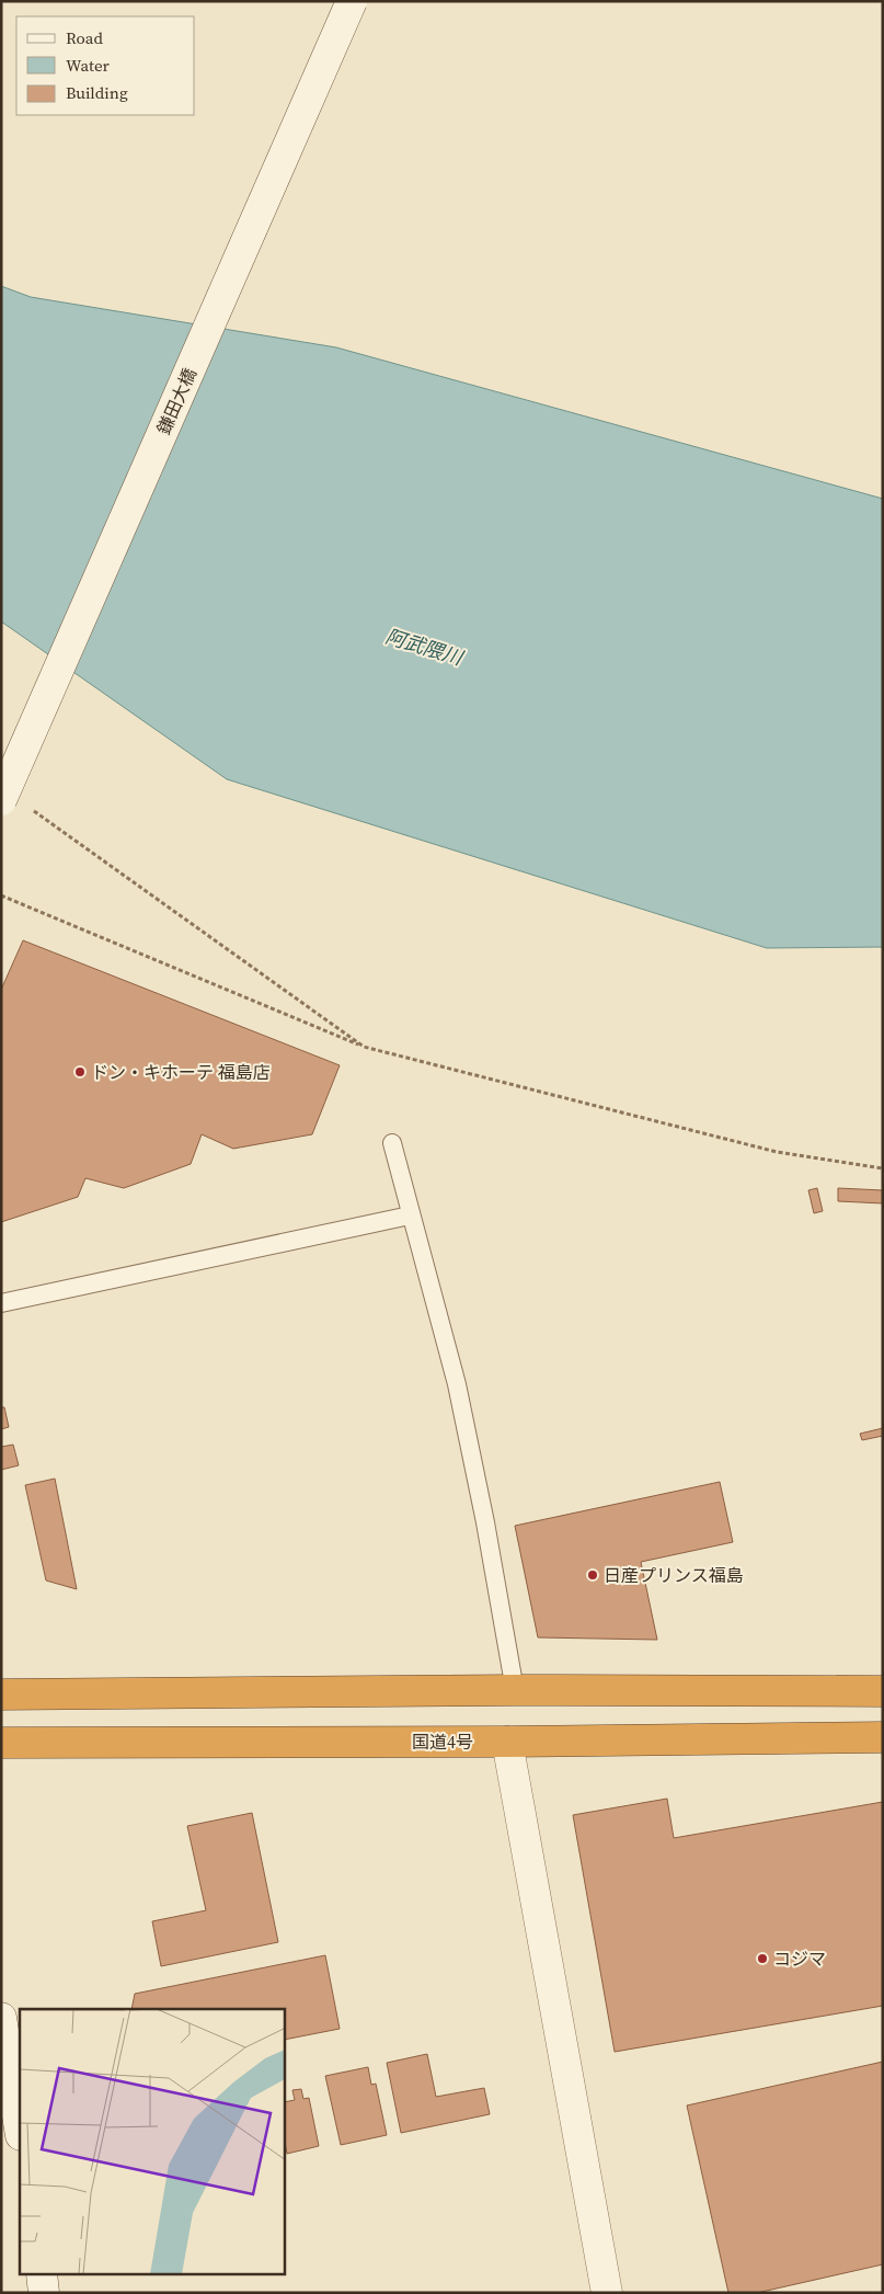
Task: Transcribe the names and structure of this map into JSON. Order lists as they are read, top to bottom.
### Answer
{
  "streets": {
    "highway": ["国道4号"],
    "street": ["鎌田大橋"]
  },
  "water": ["阿武隈川"],
  "places": ["ドン・キホーテ 福島店", "日産プリンス福島", "コジマ"],
  "legend": ["Road", "Water", "Building"]
}
